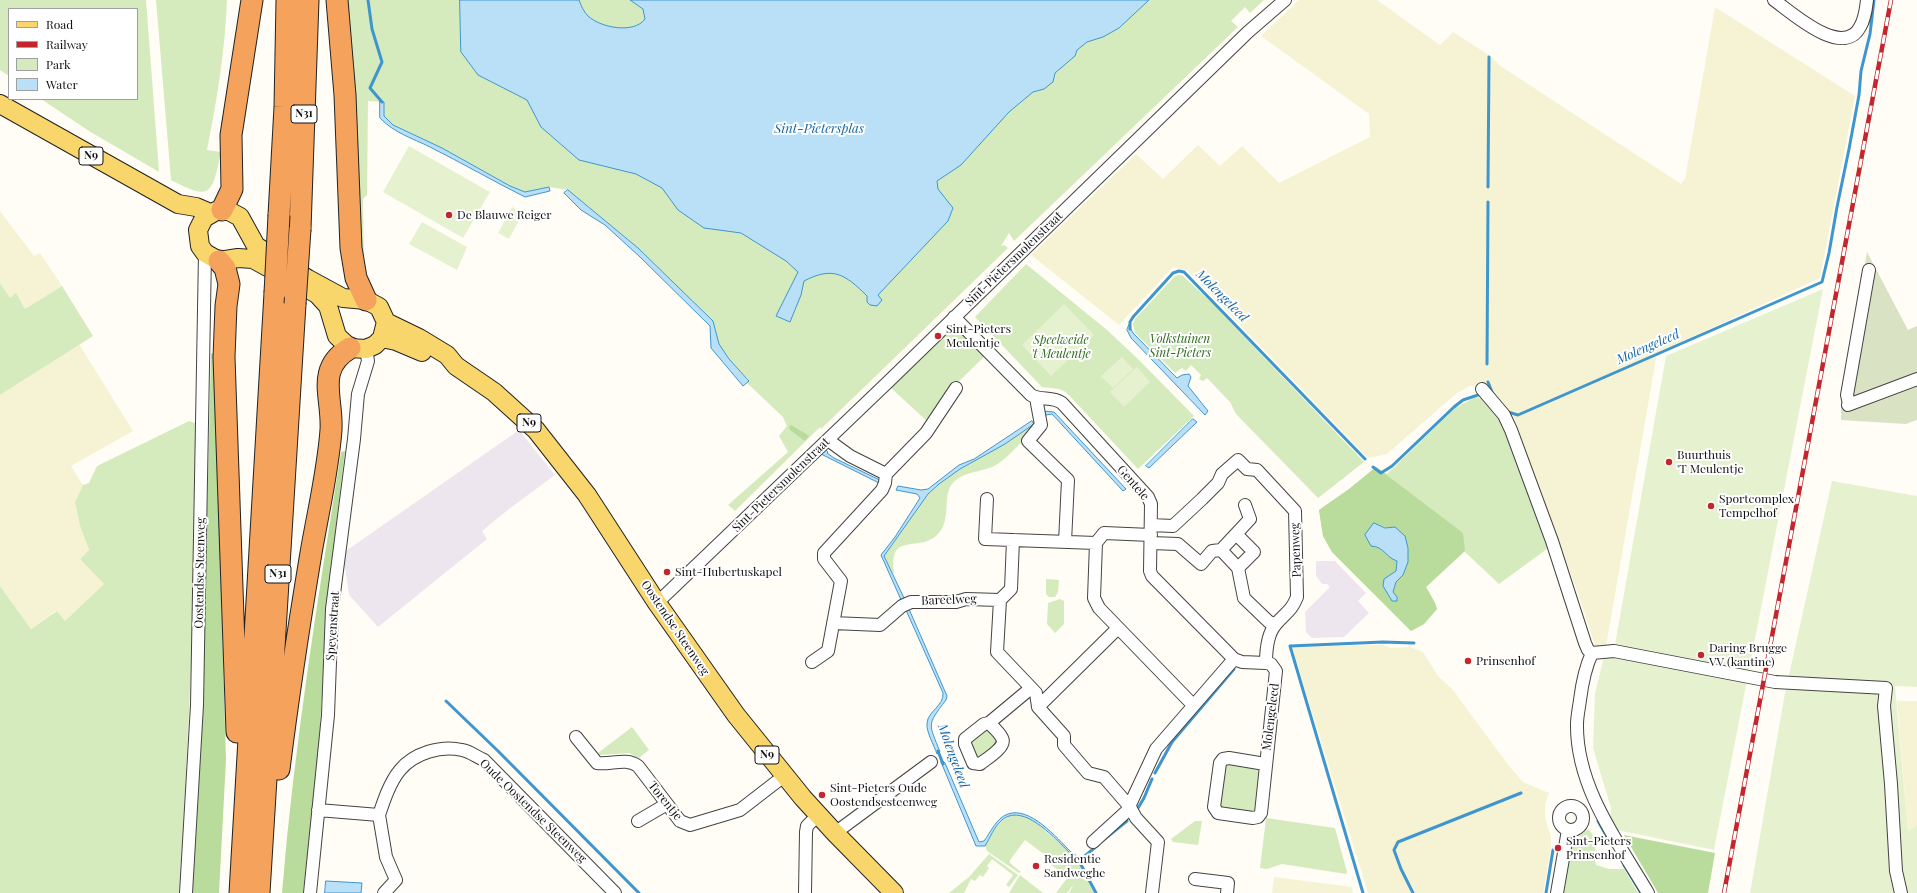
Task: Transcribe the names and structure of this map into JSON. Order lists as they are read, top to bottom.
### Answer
{
  "streets": {
    "highway": ["N31"],
    "main road": ["N9", "Oostendse Steenweg"],
    "street": [
      "Sint-Pietersmolenstraat",
      "Gentele",
      "Papenweg",
      "Bareelweg",
      "Speyenstraat",
      "Molengeleed",
      "Torentje",
      "Oude Oostendse Steenweg"
    ]
  },
  "crossings": [
    ["Sint-Pietersmolenstraat", "Oostendse Steenweg"],
    ["Gentele", "Papenweg"],
    ["Papenweg", "Molengeleed"],
    ["Oostendse Steenweg", "Torentje"]
  ],
  "water": ["Sint-Pietersplas", "Molengeleed"],
  "parks": ["Volkstuinen Sint-Pieters", "Speelweide 't Meulentje"],
  "places": [
    "De Blauwe Reiger",
    "Sint-Pieters Meulentje",
    "Buurthuis 'T Meulentje",
    "Sportcomplex Tempelhof",
    "Sint-Hubertuskapel",
    "Daring Brugge VV (kantine)",
    "Prinsenhof",
    "Sint-Pieters Oude Oostendsesteenweg",
    "Sint-Pieters Prinsenhof",
    "Residentie Sandweghe"
  ],
  "legend": [
    "Road",
    "Railway",
    "Park",
    "Water"
  ]
}
